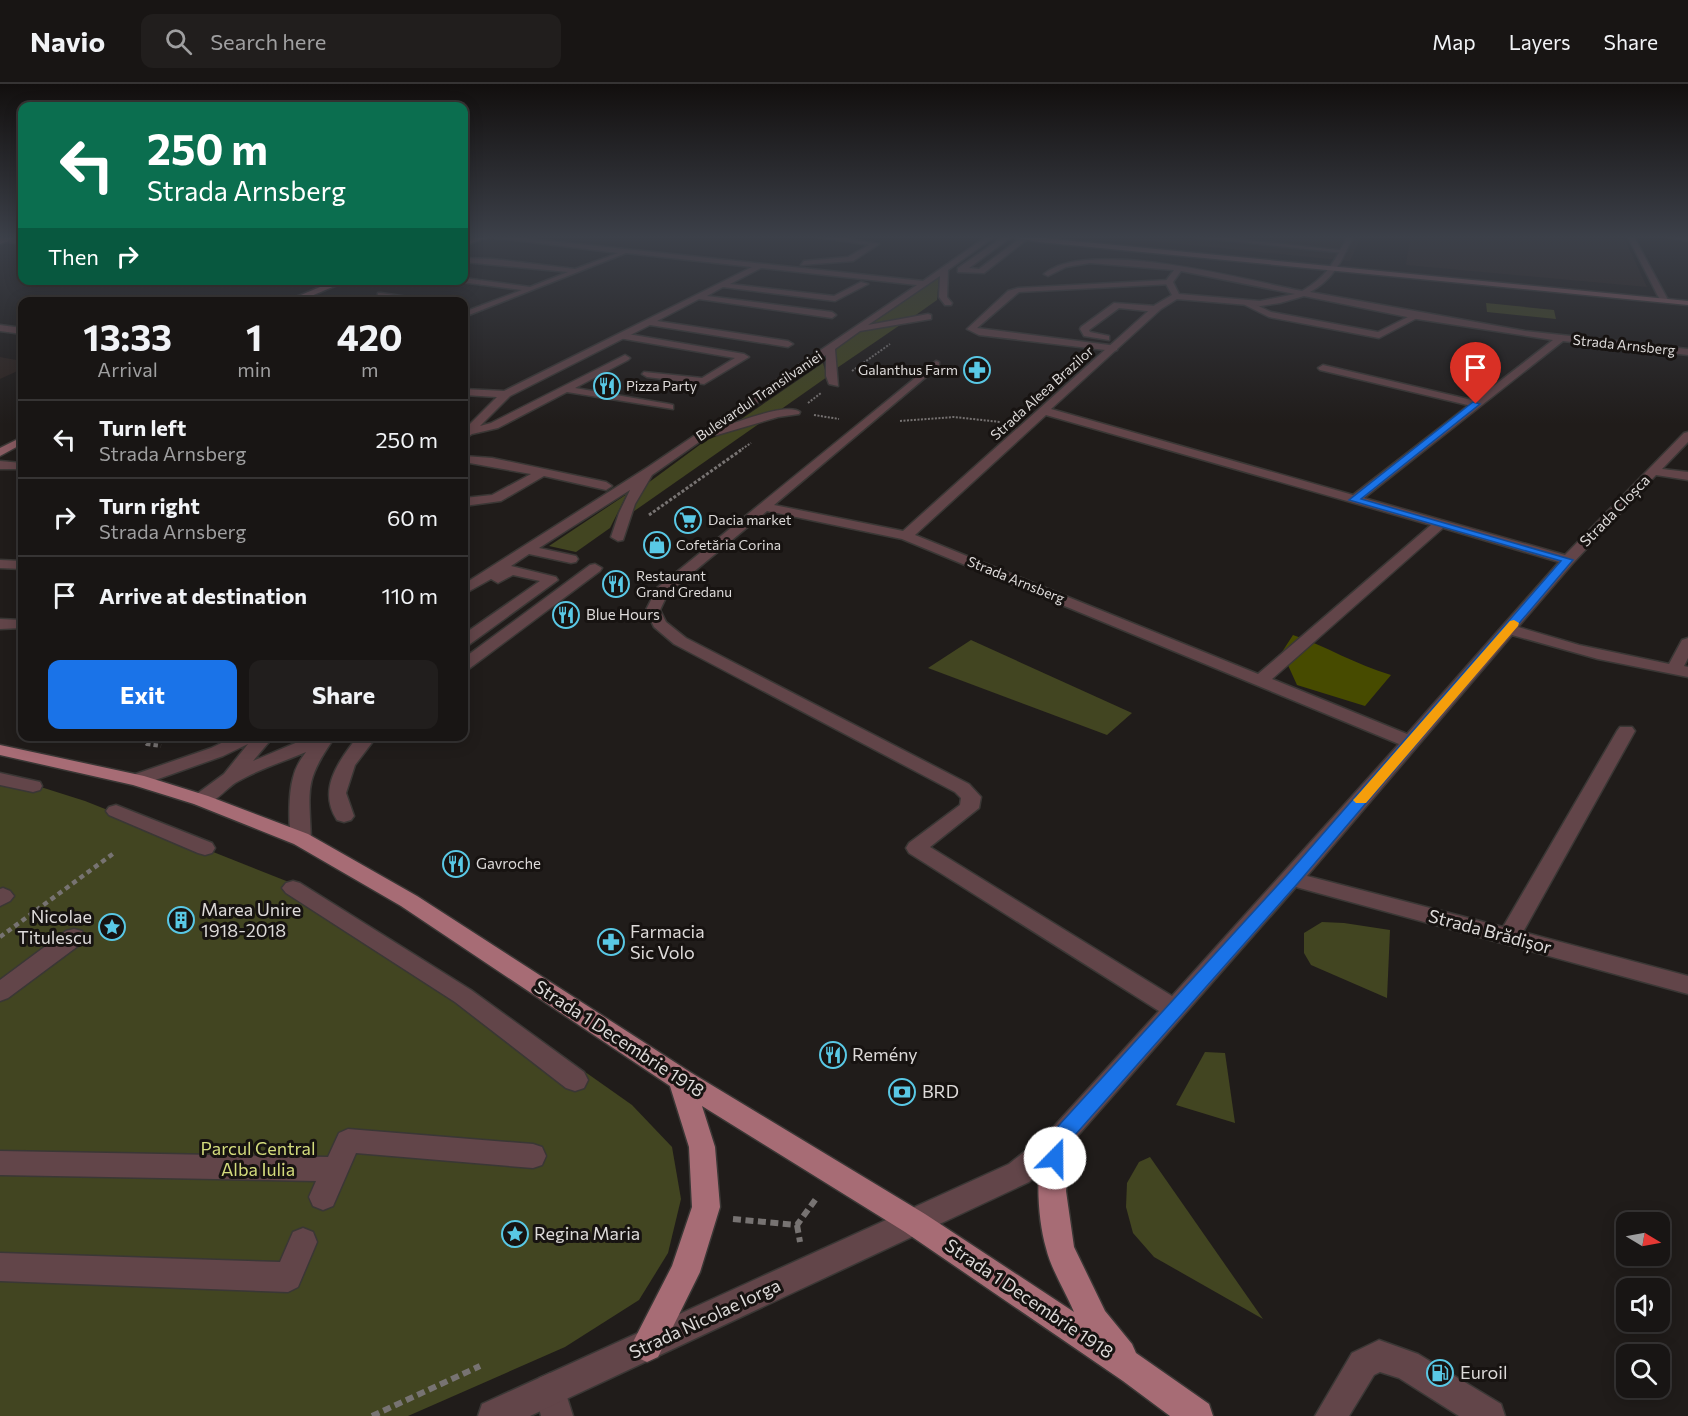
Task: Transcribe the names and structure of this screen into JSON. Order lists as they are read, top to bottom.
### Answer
{
  "streets": {
    "main road": ["Strada 1 Decembrie 1918"],
    "street": [
      "Strada Arnsberg",
      "Strada Aleea Brazilor",
      "Bulevardul Transilvaniei",
      "Strada Cloșca",
      "Strada Brădișor",
      "Strada Nicolae Iorga"
    ]
  },
  "crossings": [
    ["Strada Arnsberg", "Strada Aleea Brazilor"],
    ["Strada Arnsberg", "Strada Cloșca"],
    ["Strada Cloșca", "Strada Brădișor"],
    ["Strada Cloșca", "Strada 1 Decembrie 1918"],
    ["Strada Cloșca", "Strada Nicolae Iorga"],
    ["Strada 1 Decembrie 1918", "Strada Nicolae Iorga"]
  ],
  "parks": ["Parcul Central Alba Iulia"],
  "places": {
    "pharmacy": ["Galanthus Farm", "Farmacia Sic Volo"],
    "restaurant": [
      "Pizza Party",
      "Restaurant Grand Gredanu",
      "Blue Hours",
      "Gavroche",
      "Remény"
    ],
    "supermarket": ["Dacia market"],
    "shop": ["Cofetăria Corina"],
    "building": ["Marea Unire 1918-2018"],
    "place": ["Nicolae Titulescu", "Regina Maria"],
    "bank": ["BRD"],
    "fuel station": ["Euroil"]
  },
  "north": "right",
  "page": {
    "header": "Navio",
    "search": "Search here",
    "nav": ["Map", "Layers", "Share"],
    "turn": ["250 m", "Strada Arnsberg"],
    "then": "Then",
    "eta": [
      "13:33",
      "Arrival",
      "1",
      "min",
      "420",
      "m"
    ],
    "list": [
      {
        "name": "Turn left",
        "note": "Strada Arnsberg",
        "value": "250 m"
      },
      {
        "name": "Turn right",
        "note": "Strada Arnsberg",
        "value": "60 m"
      },
      {
        "name": "Arrive at destination",
        "value": "110 m"
      }
    ],
    "buttons": ["Exit", "Share"]
  }
}
